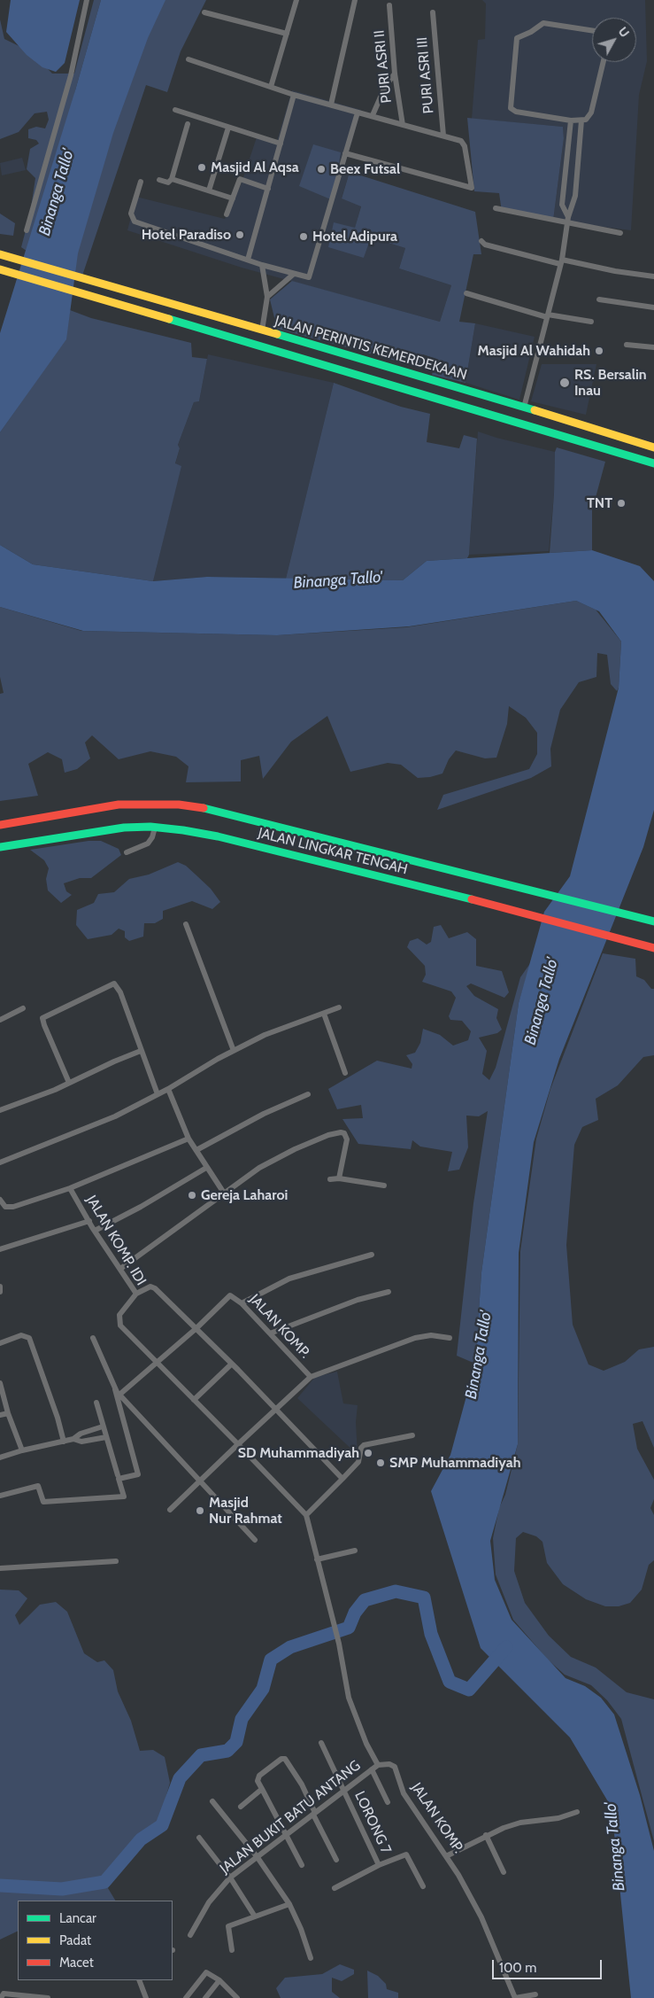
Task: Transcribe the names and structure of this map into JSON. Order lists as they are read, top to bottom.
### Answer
{
  "streets": {
    "main road": ["JALAN PERINTIS KEMERDEKAAN", "JALAN LINGKAR TENGAH"],
    "street": [
      "PURI ASRI II",
      "PURI ASRI III",
      "JALAN KOMP. IDI",
      "JALAN KOMP.",
      "JALAN BUKIT BATU ANTANG",
      "LORONG 7"
    ]
  },
  "crossings": [
    ["JALAN KOMP. IDI", "JALAN KOMP."],
    ["JALAN KOMP.", "JALAN BUKIT BATU ANTANG"],
    ["JALAN BUKIT BATU ANTANG", "LORONG 7"]
  ],
  "water": ["Binanga Tallo'"],
  "places": [
    "Masjid Al Aqsa",
    "Beex Futsal",
    "Hotel Paradiso",
    "Hotel Adipura",
    "Masjid Al Wahidah",
    "RS. Bersalin Inau",
    "TNT",
    "Gereja Laharoi",
    "SD Muhammadiyah",
    "SMP Muhammadiyah",
    "Masjid Nur Rahmat"
  ],
  "legend": ["Lancar", "Padat", "Macet"],
  "scale_bar": "100 m",
  "north": "top right"
}
